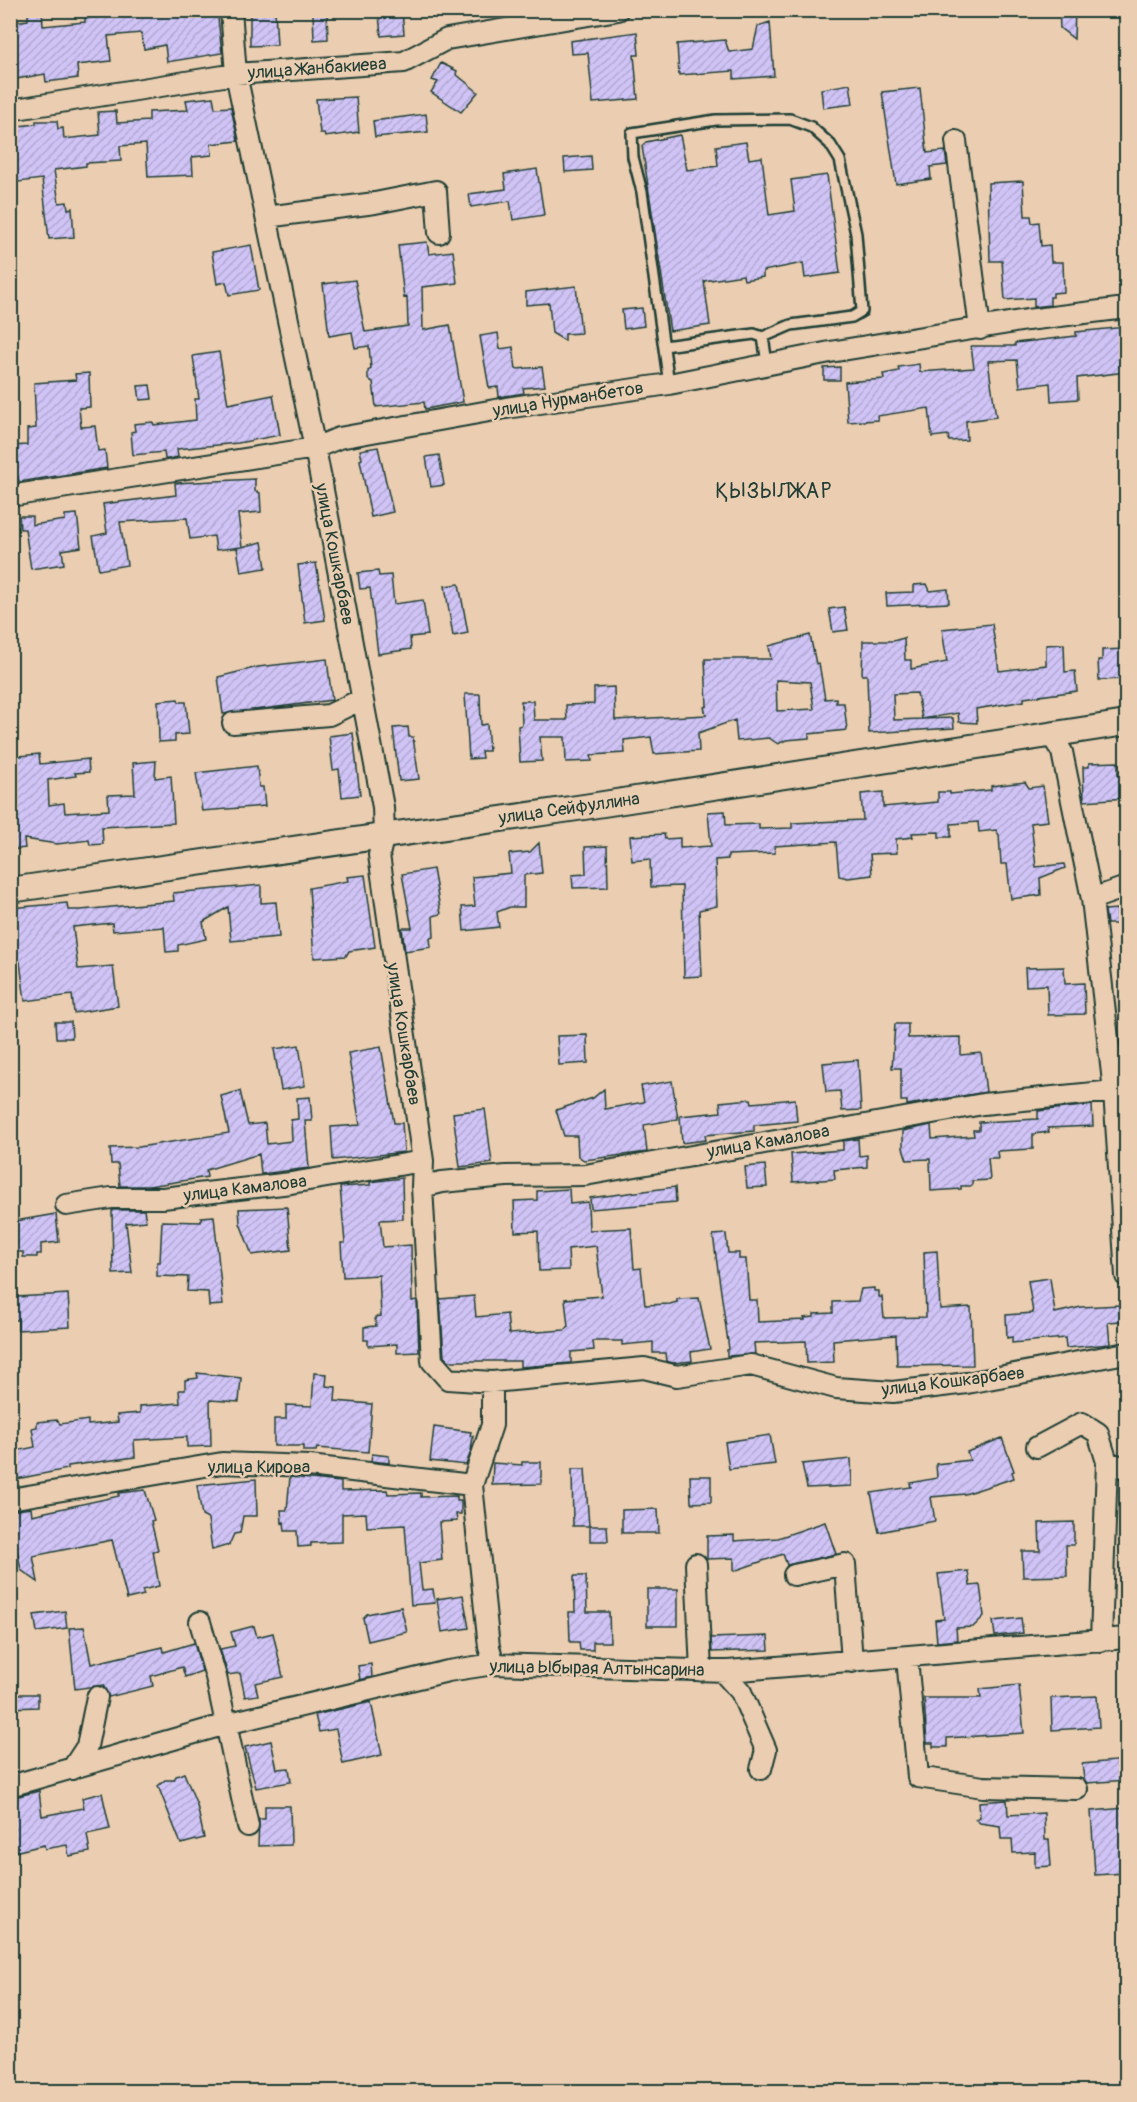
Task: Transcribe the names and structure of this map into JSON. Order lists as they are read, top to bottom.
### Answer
{
  "streets": {
    "street": [
      "улица Жанбакиева",
      "улица Нурманбетов",
      "улица Кошкарбаев",
      "улица Сейфуллина",
      "улица Камалова",
      "улица Кирова",
      "улица Ыбырая Алтынсарина"
    ]
  },
  "crossings": [
    ["улица Жанбакиева", "улица Кошкарбаев"],
    ["улица Нурманбетов", "улица Кошкарбаев"],
    ["улица Кошкарбаев", "улица Сейфуллина"],
    ["улица Кошкарбаев", "улица Камалова"]
  ],
  "districts": ["ҚЫЗЫЛЖАР"]
}
